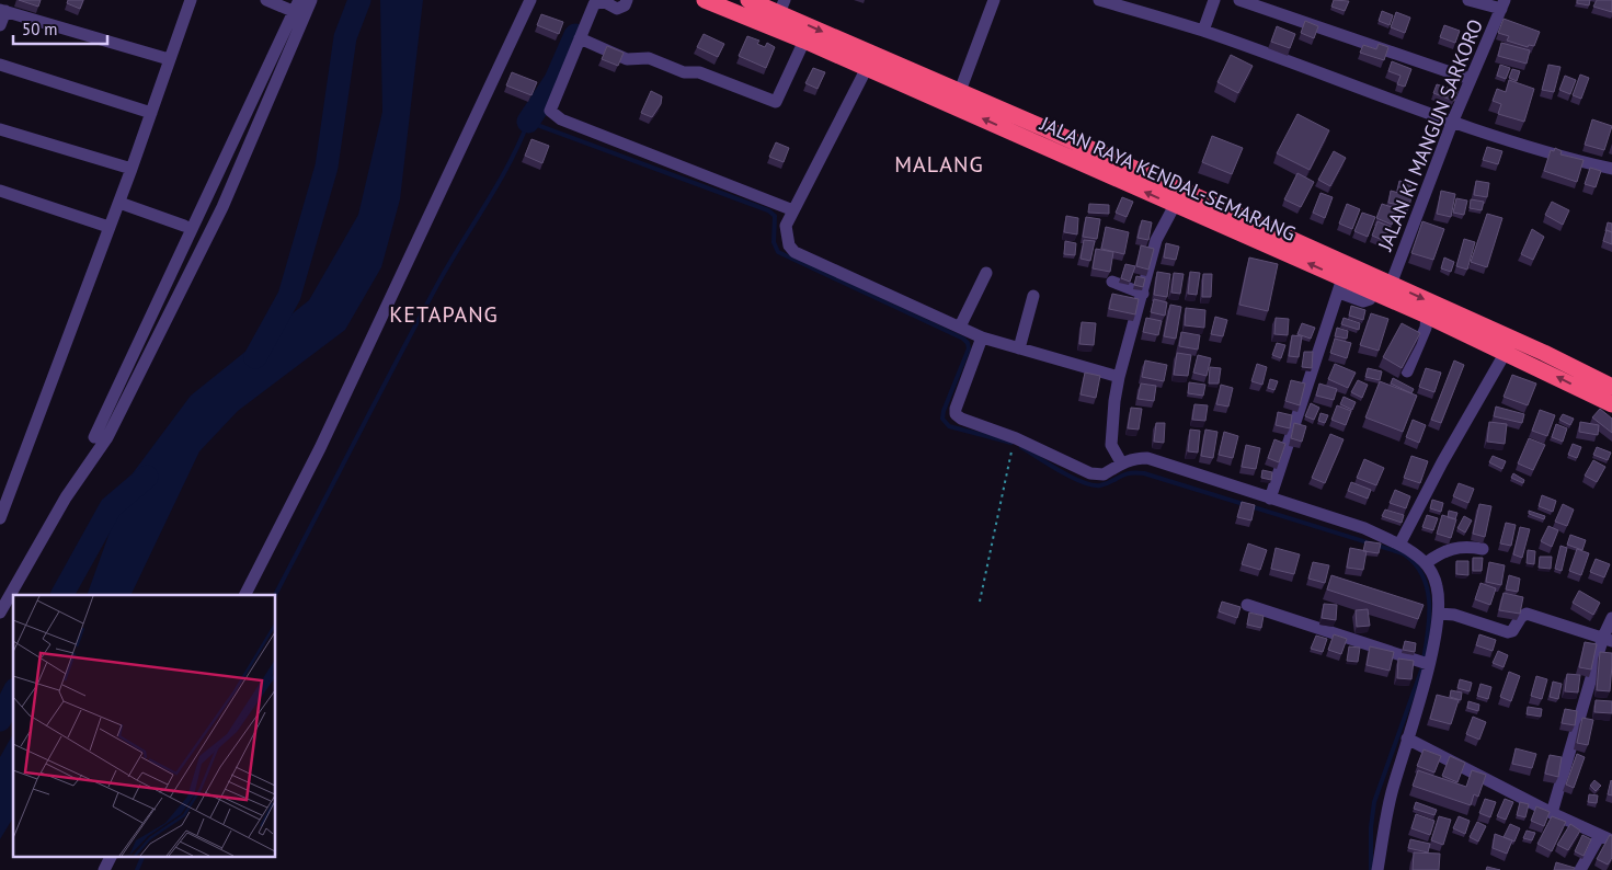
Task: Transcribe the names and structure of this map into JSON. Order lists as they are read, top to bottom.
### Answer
{
  "streets": {
    "highway": ["JALAN RAYA KENDAL-SEMARANG"],
    "street": ["JALAN KI MANGUN SARKORO"]
  },
  "crossings": [
    ["JALAN KI MANGUN SARKORO", "JALAN RAYA KENDAL-SEMARANG"]
  ],
  "districts": ["MALANG", "KETAPANG"],
  "scale_bar": "50 m"
}
